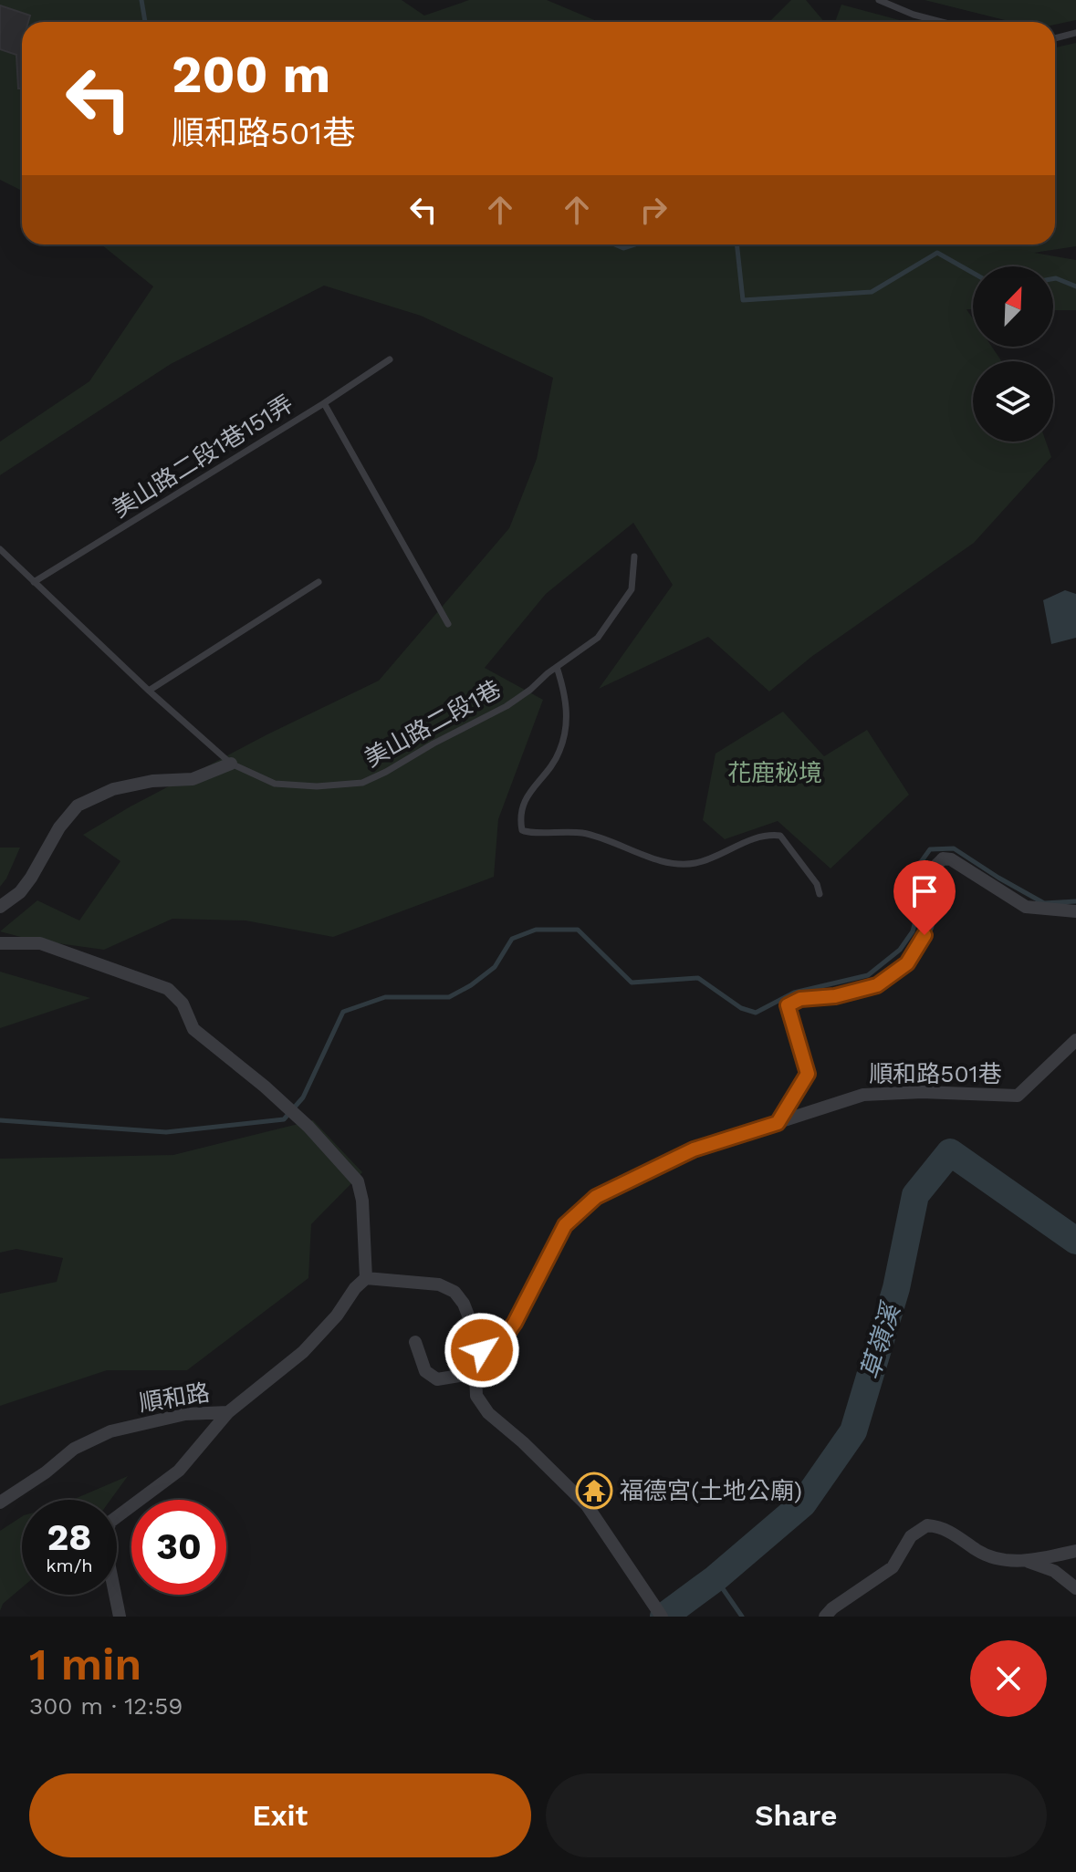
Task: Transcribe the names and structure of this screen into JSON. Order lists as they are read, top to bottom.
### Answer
{
  "streets": {
    "street": ["順和路501巷", "順和路"],
    "lane": ["美山路二段1巷151弄", "美山路二段1巷"]
  },
  "crossings": [
    ["美山路二段1巷151弄", "美山路二段1巷"]
  ],
  "water": ["草嶺溪"],
  "parks": ["花鹿秘境"],
  "places": {
    "temple": ["福德宮(土地公廟)"]
  },
  "north": "top right",
  "page": {
    "turn": ["200 m", "順和路501巷"],
    "speed": "28 km/h",
    "limit": "30",
    "heading": ["1 min", "300 m · 12:59"],
    "buttons": ["Exit", "Share"]
  }
}
